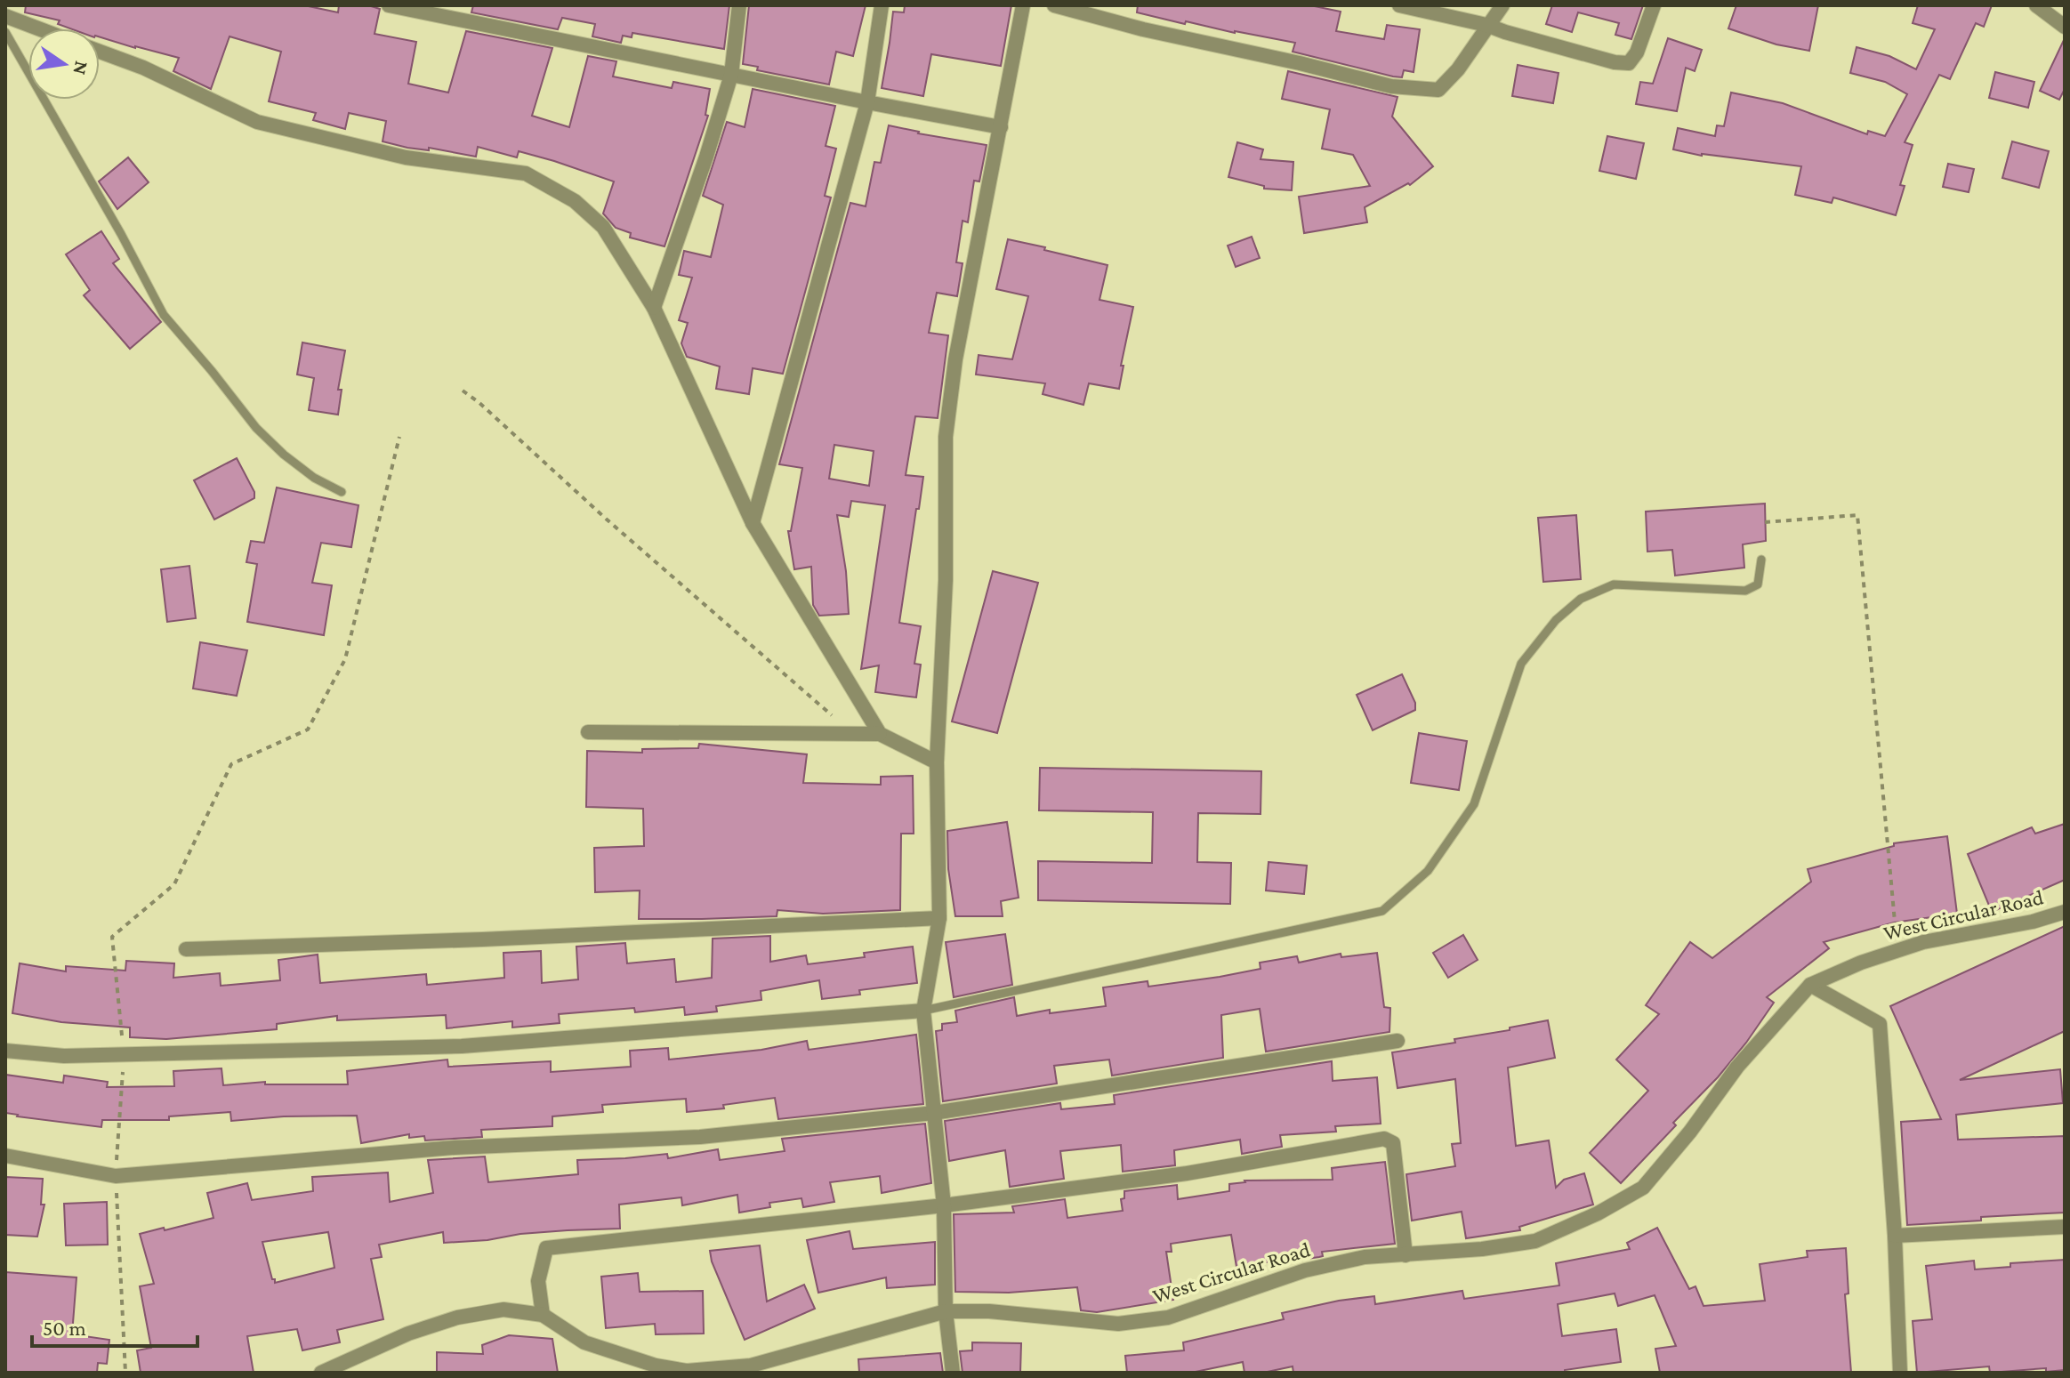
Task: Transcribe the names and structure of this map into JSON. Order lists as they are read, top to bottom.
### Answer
{
  "streets": {
    "street": ["West Circular Road"]
  },
  "scale_bar": "50 m",
  "north": "right"
}
